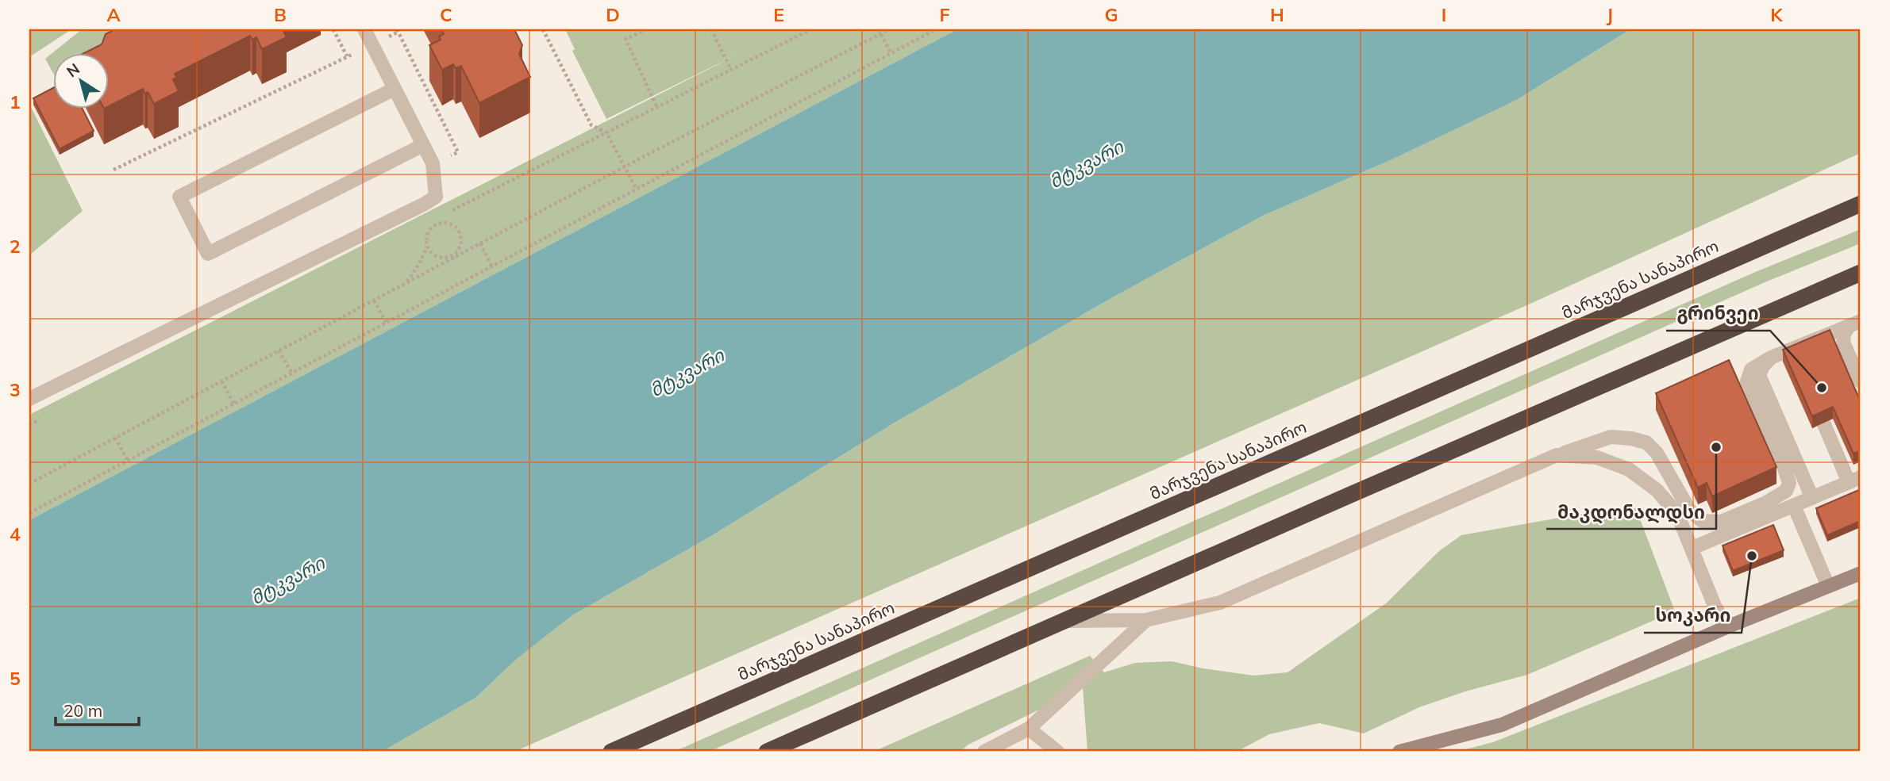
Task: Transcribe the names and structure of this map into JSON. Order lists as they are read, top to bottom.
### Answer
{
  "streets": {
    "highway": ["მარჯვენა სანაპირო"]
  },
  "water": ["მტკვარი"],
  "places": ["გრინვეი", "მაკდონალდსი", "სოკარი"],
  "scale_bar": "20 m",
  "north": "top left",
  "grid": {
    "columns": [
      "A",
      "B",
      "C",
      "D",
      "E",
      "F",
      "G",
      "H",
      "I",
      "J",
      "K"
    ],
    "rows": [
      "1",
      "2",
      "3",
      "4",
      "5"
    ]
  }
}
